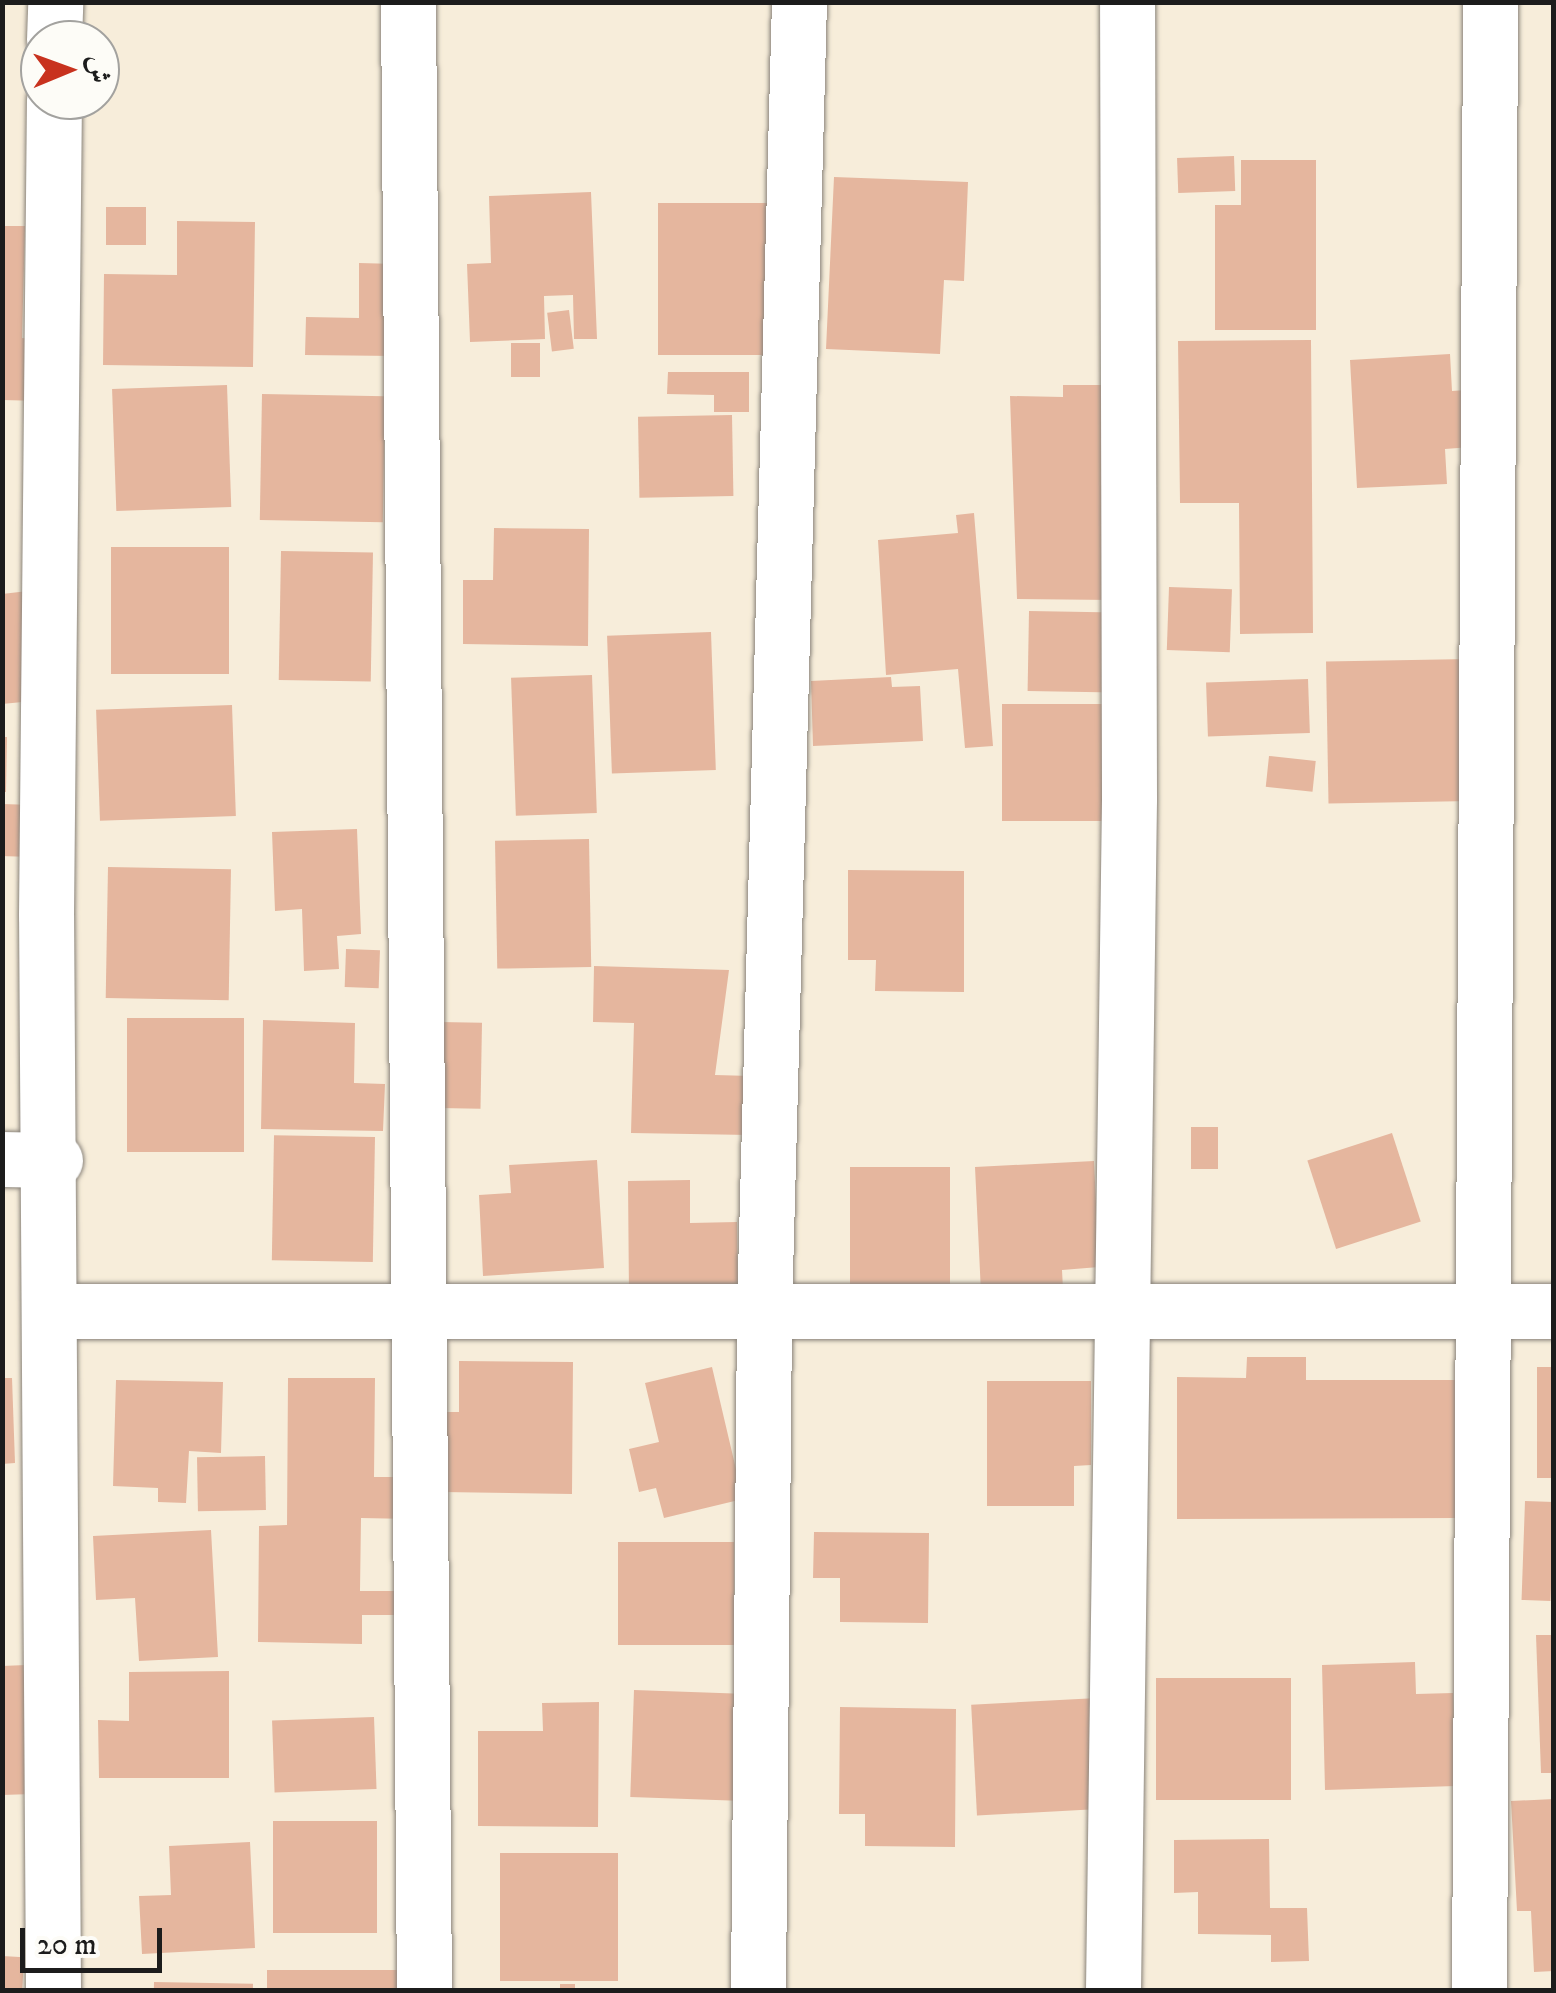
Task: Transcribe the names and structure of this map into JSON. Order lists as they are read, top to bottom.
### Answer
{
  "scale_bar": "20 m",
  "north": "right"
}
